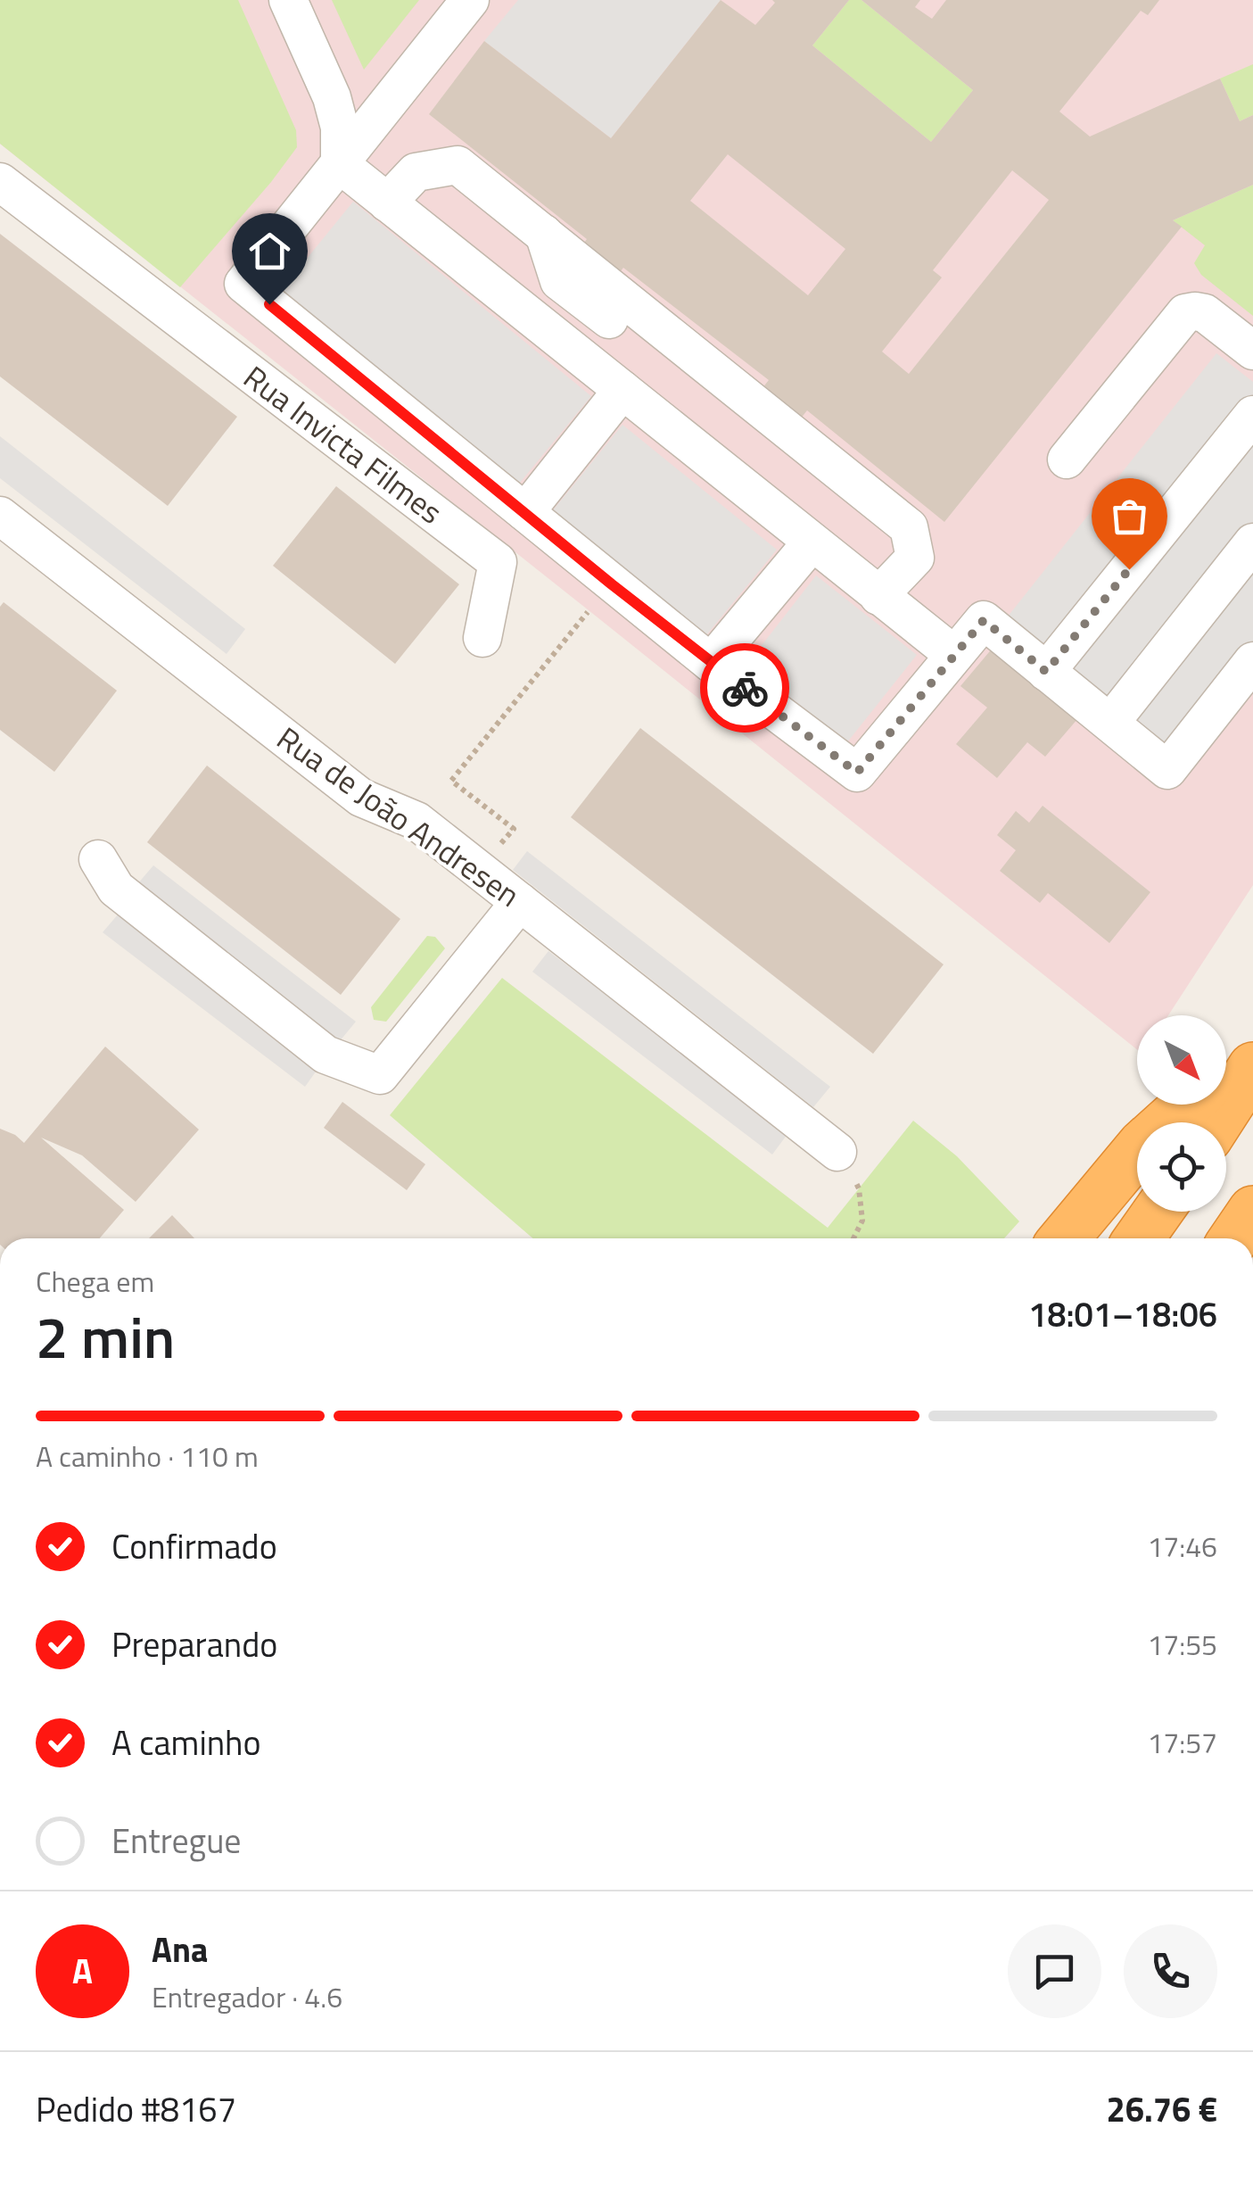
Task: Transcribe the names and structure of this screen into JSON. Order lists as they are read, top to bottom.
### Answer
{
  "streets": {
    "street": ["Rua Invicta Filmes", "Rua de João Andresen"]
  },
  "north": "bottom right",
  "page": {
    "heading": ["2 min", "Chega em", "18:01–18:06"],
    "panel": [
      "Ana",
      "Entregador · 4.6",
      "Pedido #8167",
      "26.76 €"
    ],
    "bar": "A caminho · 110 m",
    "list": [
      ["Confirmado", "17:46"],
      ["Preparando", "17:55"],
      ["A caminho", "17:57"],
      "Entregue"
    ],
    "round": "A"
  }
}
